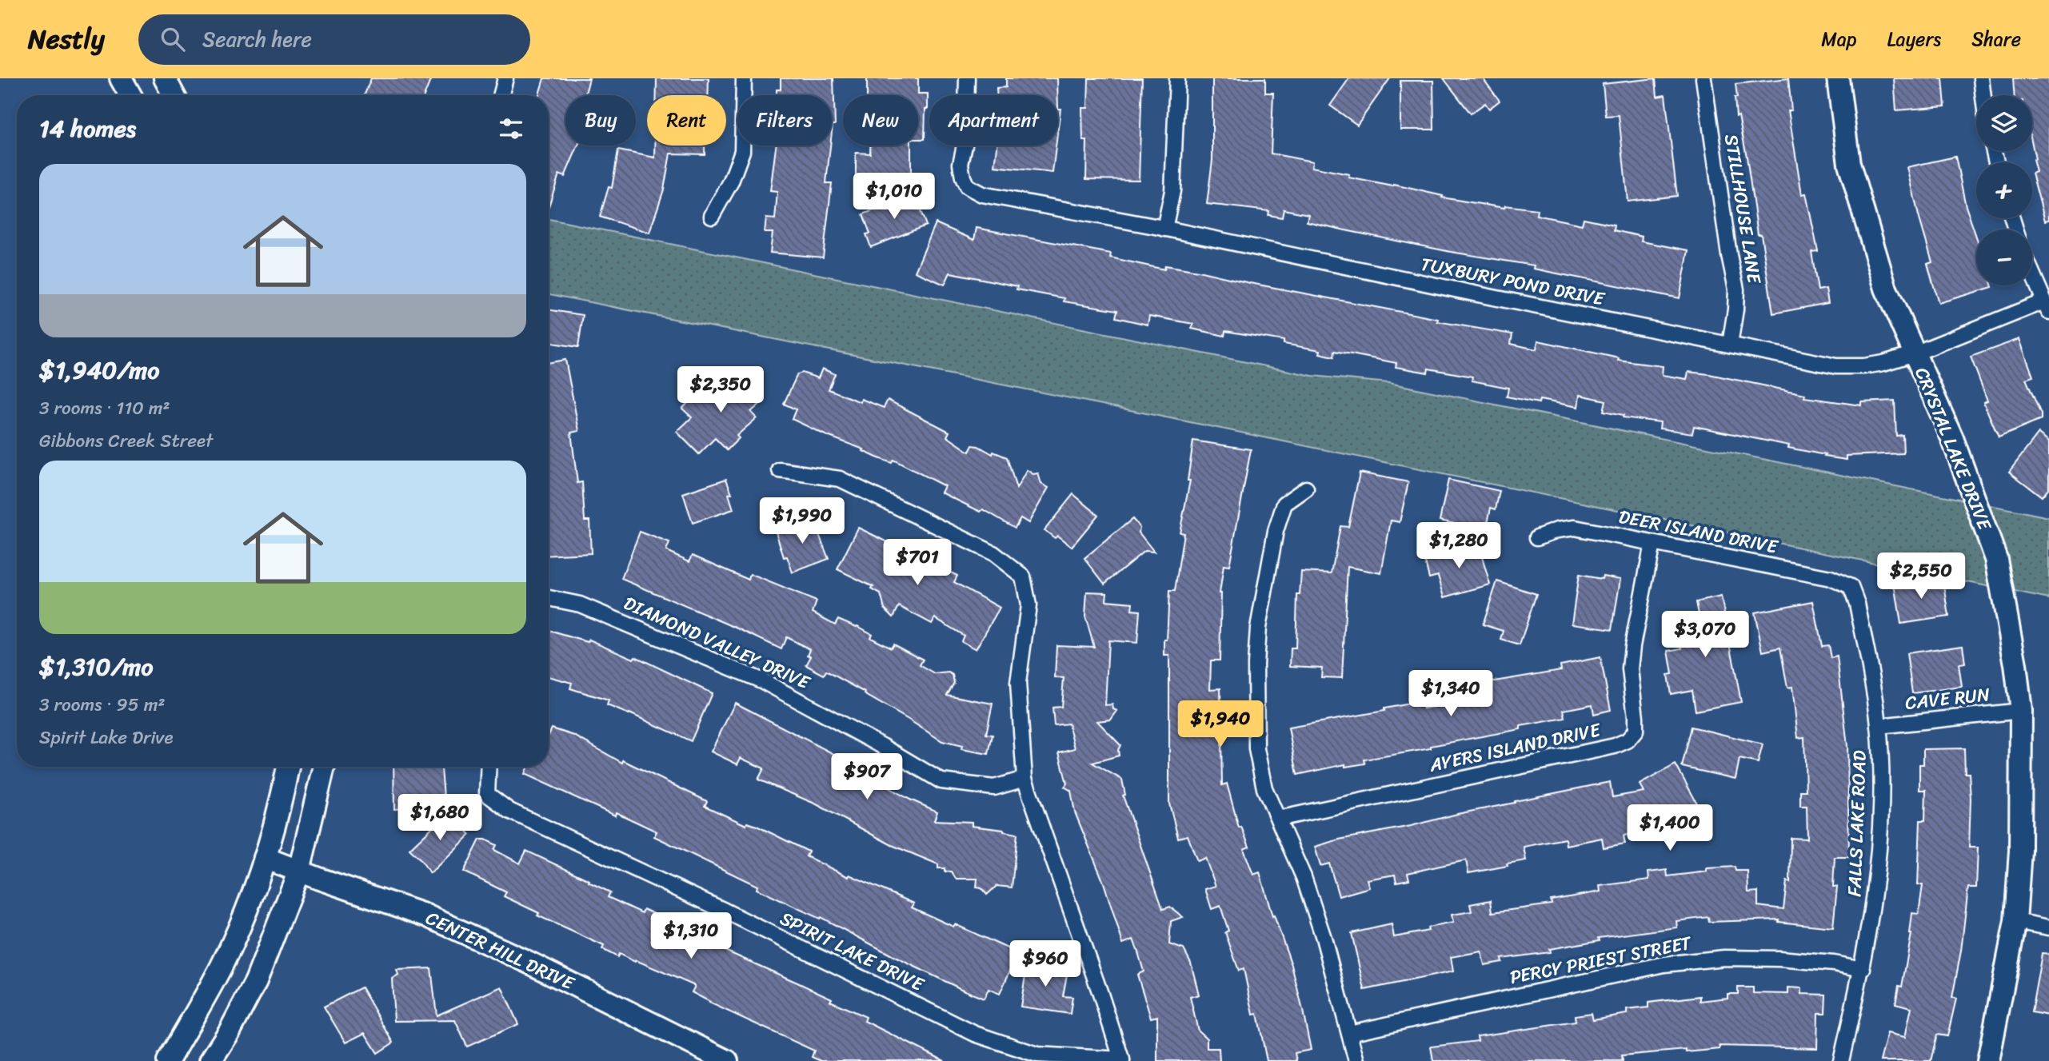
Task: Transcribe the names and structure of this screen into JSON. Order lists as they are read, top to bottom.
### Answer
{
  "streets": {
    "street": [
      "STILLHOUSE LANE",
      "TUXBURY POND DRIVE",
      "CRYSTAL LAKE DRIVE",
      "DEER ISLAND DRIVE",
      "DIAMOND VALLEY DRIVE",
      "CAVE RUN",
      "AYERS ISLAND DRIVE",
      "FALLS LAKE ROAD",
      "CENTER HILL DRIVE",
      "SPIRIT LAKE DRIVE",
      "PERCY PRIEST STREET"
    ]
  },
  "crossings": [
    ["STILLHOUSE LANE", "TUXBURY POND DRIVE"],
    ["TUXBURY POND DRIVE", "CRYSTAL LAKE DRIVE"],
    ["CRYSTAL LAKE DRIVE", "CAVE RUN"],
    ["DEER ISLAND DRIVE", "AYERS ISLAND DRIVE"],
    ["DEER ISLAND DRIVE", "FALLS LAKE ROAD"],
    ["CAVE RUN", "FALLS LAKE ROAD"],
    ["FALLS LAKE ROAD", "PERCY PRIEST STREET"]
  ],
  "page": {
    "header": "Nestly",
    "search": "Search here",
    "nav": ["Map", "Layers", "Share"],
    "map_buttons": ["+", "−"],
    "chip": [
      "Buy",
      "Rent",
      "Filters",
      "New",
      "Apartment"
    ],
    "heading": "14 homes",
    "list": [
      {
        "name": "$1,940/mo",
        "note": "3 rooms · 110 m² · Gibbons Creek Street"
      },
      {
        "name": "$1,310/mo",
        "note": "3 rooms · 95 m² · Spirit Lake Drive"
      }
    ],
    "price": [
      "$1,010",
      "$2,350",
      "$1,990",
      "$1,280",
      "$701",
      "$2,550",
      "$3,070",
      "$1,340",
      "$1,940",
      "$907",
      "$1,680",
      "$1,400",
      "$1,310",
      "$960"
    ]
  }
}
